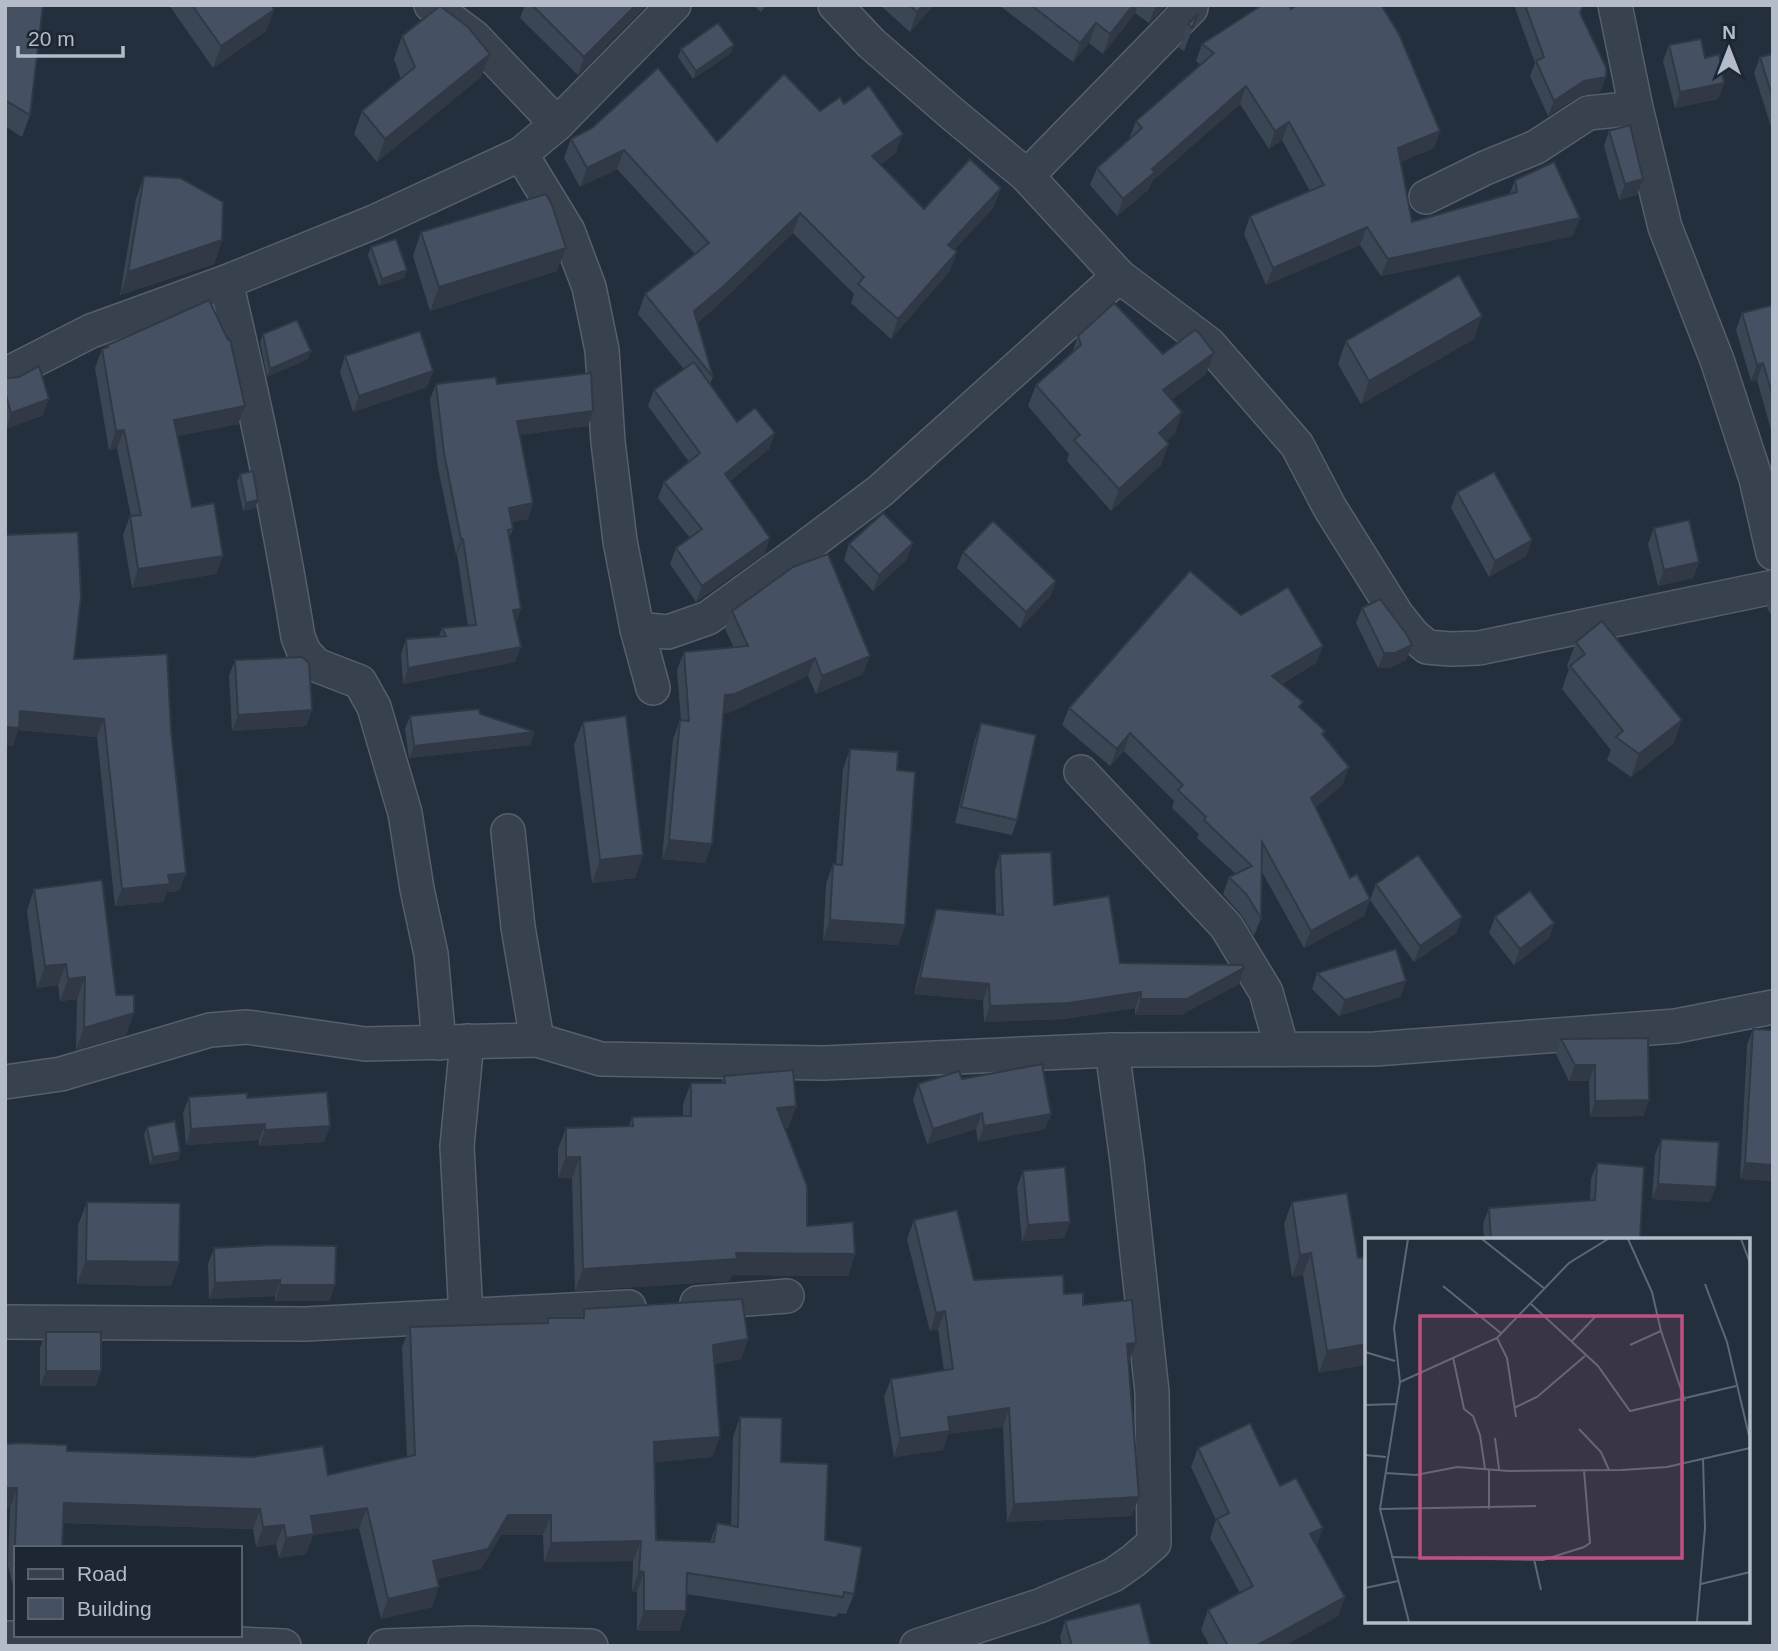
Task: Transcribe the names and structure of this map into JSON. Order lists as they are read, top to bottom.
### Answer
{
  "legend": ["Road", "Building"],
  "scale_bar": "20 m",
  "north": "top"
}
